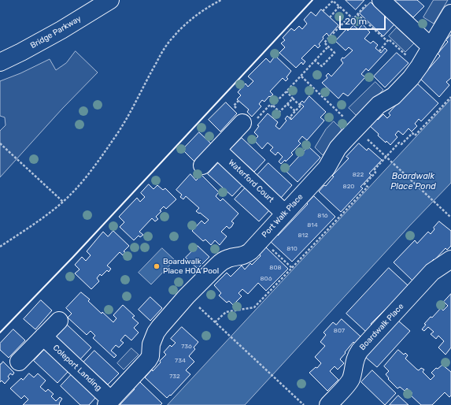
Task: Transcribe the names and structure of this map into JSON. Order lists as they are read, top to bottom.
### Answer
{
  "streets": {
    "street": [
      "Bridge Parkway",
      "Waterford Court",
      "Port Walk Place",
      "Boardwalk Place",
      "Coleport Landing"
    ]
  },
  "crossings": [
    ["Waterford Court", "Port Walk Place"],
    ["Port Walk Place", "Coleport Landing"]
  ],
  "water": ["Boardwalk Place Pond"],
  "places": ["Boardwalk Place HOA Pool"],
  "house_numbers": [
    "822",
    "820",
    "816",
    "814",
    "812",
    "810",
    "808",
    "806",
    "807",
    "736",
    "734",
    "732"
  ],
  "scale_bar": "20 m"
}
